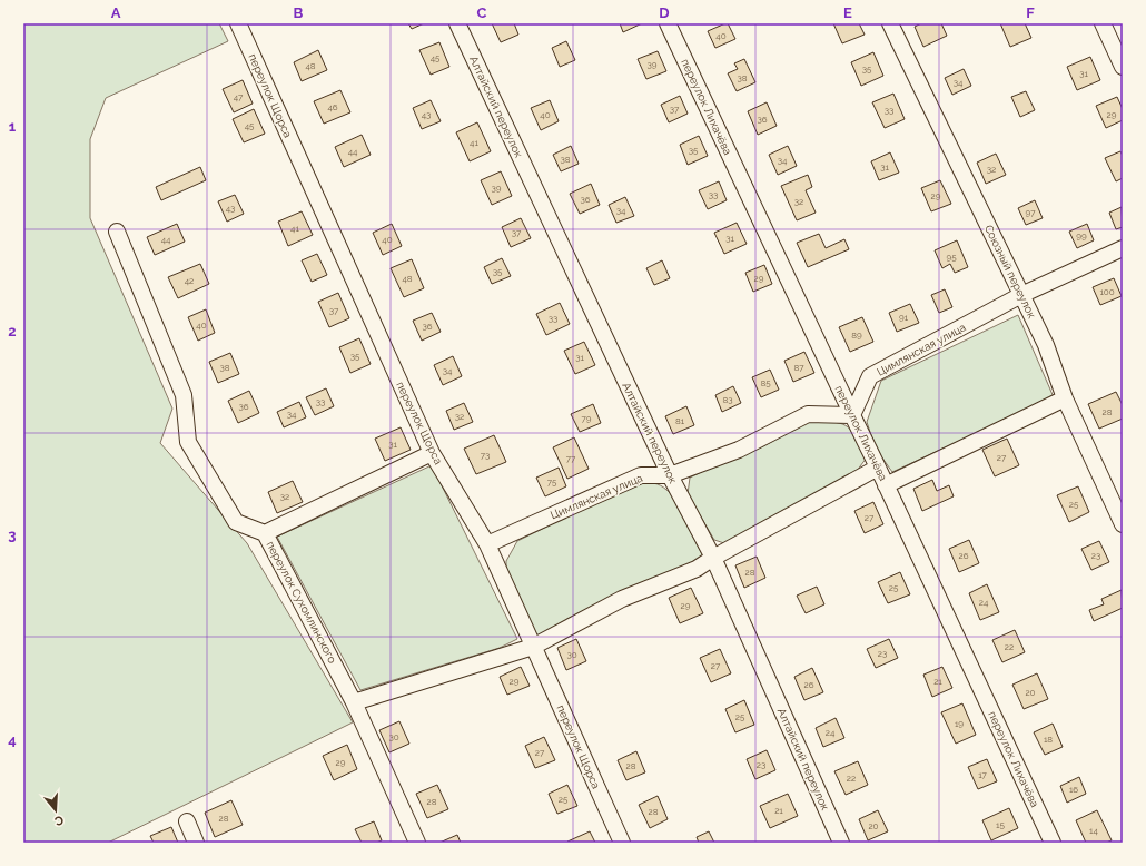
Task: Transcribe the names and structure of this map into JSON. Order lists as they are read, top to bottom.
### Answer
{
  "streets": {
    "street": [
      "переулок Щорса",
      "Алтайский переулок",
      "переулок Лихачёва",
      "Союзный переулок",
      "Цимлянская улица",
      "переулок Сухомлинского"
    ]
  },
  "crossings": [
    ["переулок Щорса", "Цимлянская улица"],
    ["Алтайский переулок", "Цимлянская улица"],
    ["переулок Лихачёва", "Цимлянская улица"],
    ["Союзный переулок", "Цимлянская улица"]
  ],
  "house_numbers": [
    "40",
    "45",
    "39",
    "48",
    "35",
    "31",
    "38",
    "34",
    "47",
    "46",
    "37",
    "33",
    "43",
    "40",
    "29",
    "36",
    "45",
    "41",
    "35",
    "44",
    "38",
    "34",
    "31",
    "32",
    "39",
    "33",
    "29",
    "36",
    "32",
    "43",
    "34",
    "97",
    "41",
    "37",
    "99",
    "31",
    "44",
    "40",
    "95",
    "35",
    "48",
    "29",
    "42",
    "100",
    "37",
    "91",
    "33",
    "40",
    "36",
    "89",
    "35",
    "31",
    "38",
    "87",
    "34",
    "85",
    "83",
    "33",
    "36",
    "28",
    "34",
    "32",
    "79",
    "81",
    "31",
    "73",
    "27",
    "77",
    "75",
    "32",
    "25",
    "27",
    "26",
    "23",
    "28",
    "25",
    "24",
    "29",
    "22",
    "23",
    "30",
    "27",
    "29",
    "21",
    "26",
    "20",
    "25",
    "19",
    "24",
    "30",
    "18",
    "27",
    "29",
    "23",
    "28",
    "17",
    "22",
    "16",
    "25",
    "28",
    "21",
    "28",
    "28",
    "15",
    "20",
    "14"
  ],
  "north": "bottom",
  "grid": {
    "columns": [
      "A",
      "B",
      "C",
      "D",
      "E",
      "F"
    ],
    "rows": [
      "1",
      "2",
      "3",
      "4"
    ]
  }
}
